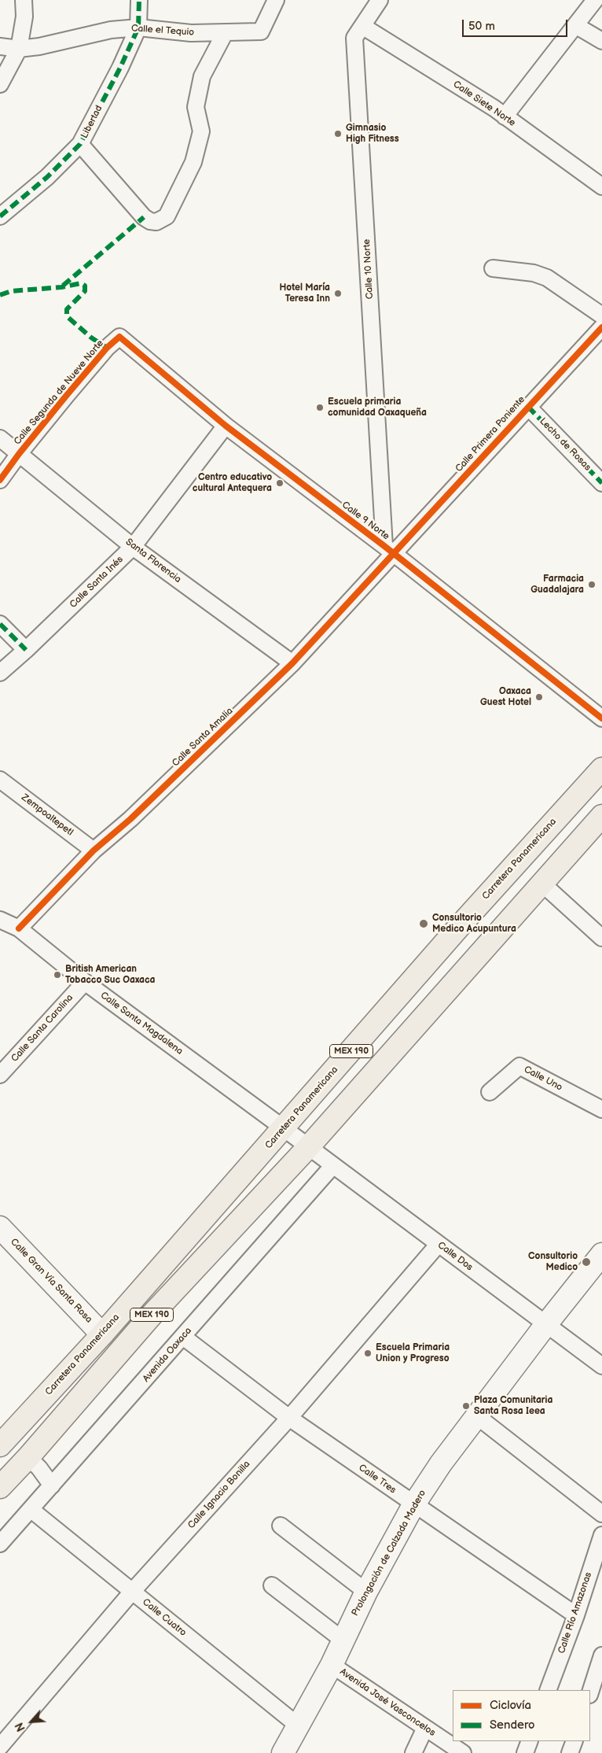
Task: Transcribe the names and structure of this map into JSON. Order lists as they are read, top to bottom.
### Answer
{
  "streets": {
    "highway": ["Carretera Panamericana", "MEX 190"],
    "street": [
      "Calle el Tequio",
      "Calle Siete Norte",
      "Libertad",
      "Calle 10 Norte",
      "Calle Segunda de Nueve Norte",
      "Calle Primera Poniente",
      "Lecho de Rosas",
      "Calle 9 Norte",
      "Santa Florencia",
      "Calle Santa Inés",
      "Calle Santa Amalia",
      "Zempoaltepetl",
      "Calle Santa Magdalena",
      "Calle Santa Carolina",
      "Calle Uno",
      "Calle Dos",
      "Calle Gran Vía Santa Rosa",
      "Avenida Oaxaca",
      "Calle Tres",
      "Calle Ignacio Bonilla",
      "Prolongación de Calzada Madero",
      "Calle Río Amazonas",
      "Calle Cuatro",
      "Avenida José Vasconcelos"
    ]
  },
  "crossings": [
    ["Calle el Tequio", "Libertad"],
    ["Calle Siete Norte", "Calle 10 Norte"],
    ["Calle 10 Norte", "Calle Primera Poniente"],
    ["Calle 10 Norte", "Calle 9 Norte"],
    ["Calle 10 Norte", "Calle Santa Amalia"],
    ["Calle Segunda de Nueve Norte", "Calle 9 Norte"],
    ["Calle Segunda de Nueve Norte", "Santa Florencia"],
    ["Calle Primera Poniente", "Lecho de Rosas"],
    ["Calle Primera Poniente", "Calle 9 Norte"],
    ["Calle Primera Poniente", "Calle Santa Amalia"],
    ["Calle 9 Norte", "Calle Santa Inés"],
    ["Calle 9 Norte", "Calle Santa Amalia"],
    ["Santa Florencia", "Calle Santa Inés"],
    ["Santa Florencia", "Calle Santa Amalia"],
    ["Calle Santa Amalia", "Zempoaltepetl"],
    ["Calle Santa Amalia", "Calle Santa Magdalena"],
    ["Carretera Panamericana", "Calle Santa Magdalena"],
    ["Carretera Panamericana", "Calle Gran Vía Santa Rosa"],
    ["Calle Santa Magdalena", "Calle Santa Carolina"],
    ["Calle Santa Magdalena", "MEX 190"],
    ["Calle Santa Magdalena", "Calle Dos"],
    ["MEX 190", "Calle Dos"],
    ["Calle Dos", "Avenida Oaxaca"],
    ["Calle Dos", "Calle Ignacio Bonilla"],
    ["Calle Dos", "Prolongación de Calzada Madero"],
    ["Avenida Oaxaca", "Calle Tres"],
    ["Avenida Oaxaca", "Calle Cuatro"],
    ["Calle Tres", "Calle Ignacio Bonilla"],
    ["Calle Tres", "Prolongación de Calzada Madero"],
    ["Calle Tres", "Calle Río Amazonas"],
    ["Calle Ignacio Bonilla", "Calle Cuatro"],
    ["Prolongación de Calzada Madero", "Calle Cuatro"],
    ["Prolongación de Calzada Madero", "Avenida José Vasconcelos"]
  ],
  "places": [
    "Gimnasio High Fitness",
    "Hotel María Teresa Inn",
    "Escuela primaria comunidad Oaxaqueña",
    "Centro educativo cultural Antequera",
    "Farmacia Guadalajara",
    "Oaxaca Guest Hotel",
    "Consultorio Medico Acupuntura",
    "British American Tobacco Suc Oaxaca",
    "Consultorio Medico",
    "Escuela Primaria Union y Progreso",
    "Plaza Comunitaria Santa Rosa Ieea"
  ],
  "legend": ["Ciclovía", "Sendero"],
  "scale_bar": "50 m",
  "north": "bottom left"
}
